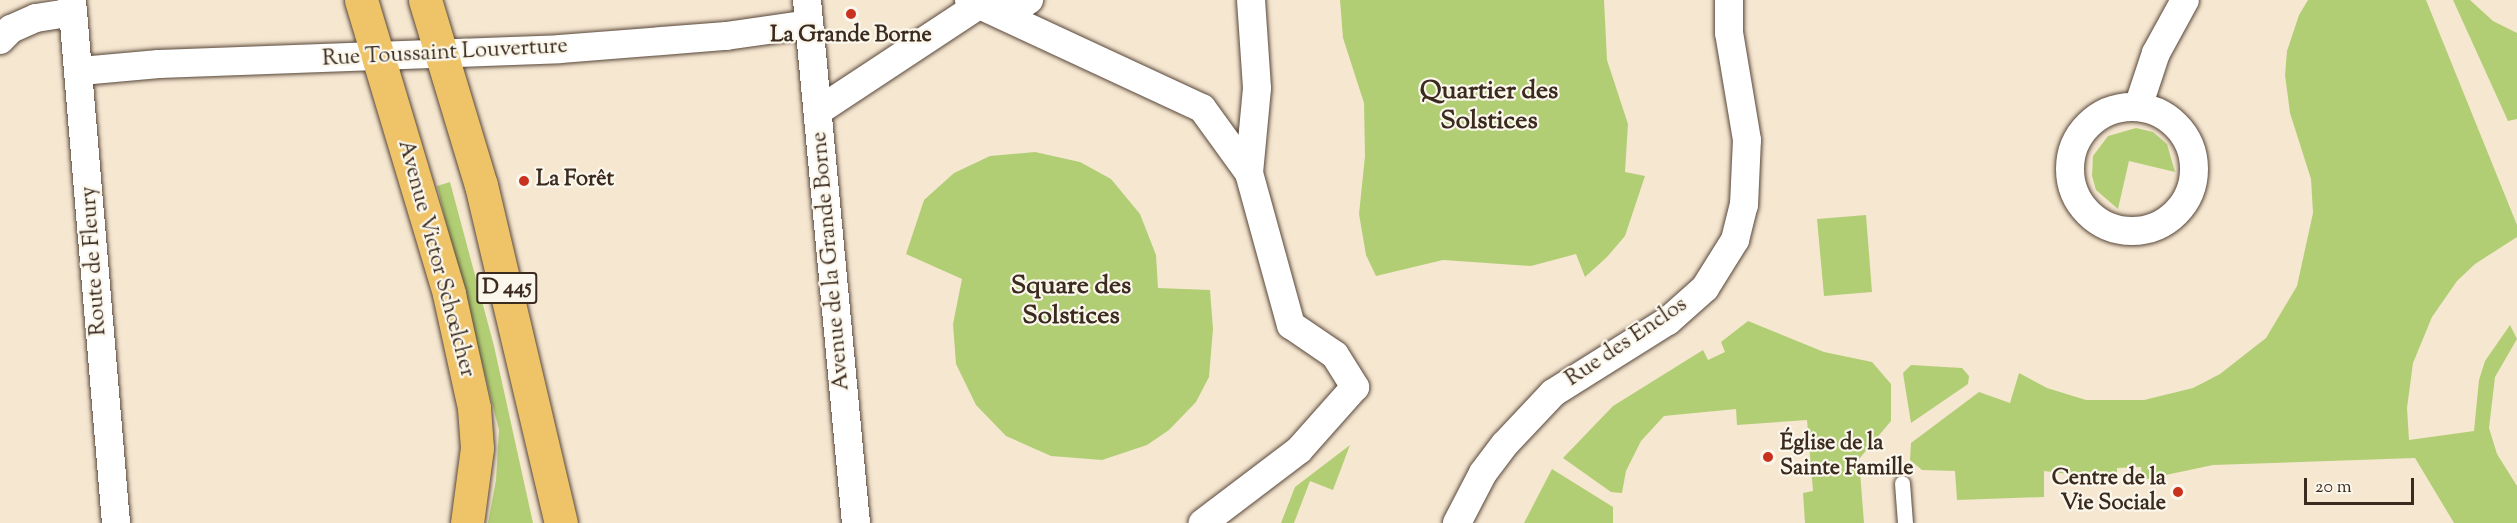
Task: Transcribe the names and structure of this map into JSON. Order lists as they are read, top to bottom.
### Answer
{
  "streets": {
    "main road": ["Avenue Victor Schœlcher", "D 445"],
    "street": [
      "Rue Toussaint Louverture",
      "Route de Fleury",
      "Avenue de la Grande Borne",
      "Rue des Enclos"
    ]
  },
  "crossings": [
    ["Rue Toussaint Louverture", "Avenue Victor Schœlcher"],
    ["Rue Toussaint Louverture", "Route de Fleury"],
    ["Rue Toussaint Louverture", "Avenue de la Grande Borne"],
    ["Rue Toussaint Louverture", "D 445"]
  ],
  "districts": ["Quartier des Solstices", "Square des Solstices"],
  "places": [
    "La Grande Borne",
    "La Forêt",
    "Église de la Sainte Famille",
    "Centre de la Vie Sociale"
  ],
  "scale_bar": "20 m"
}
